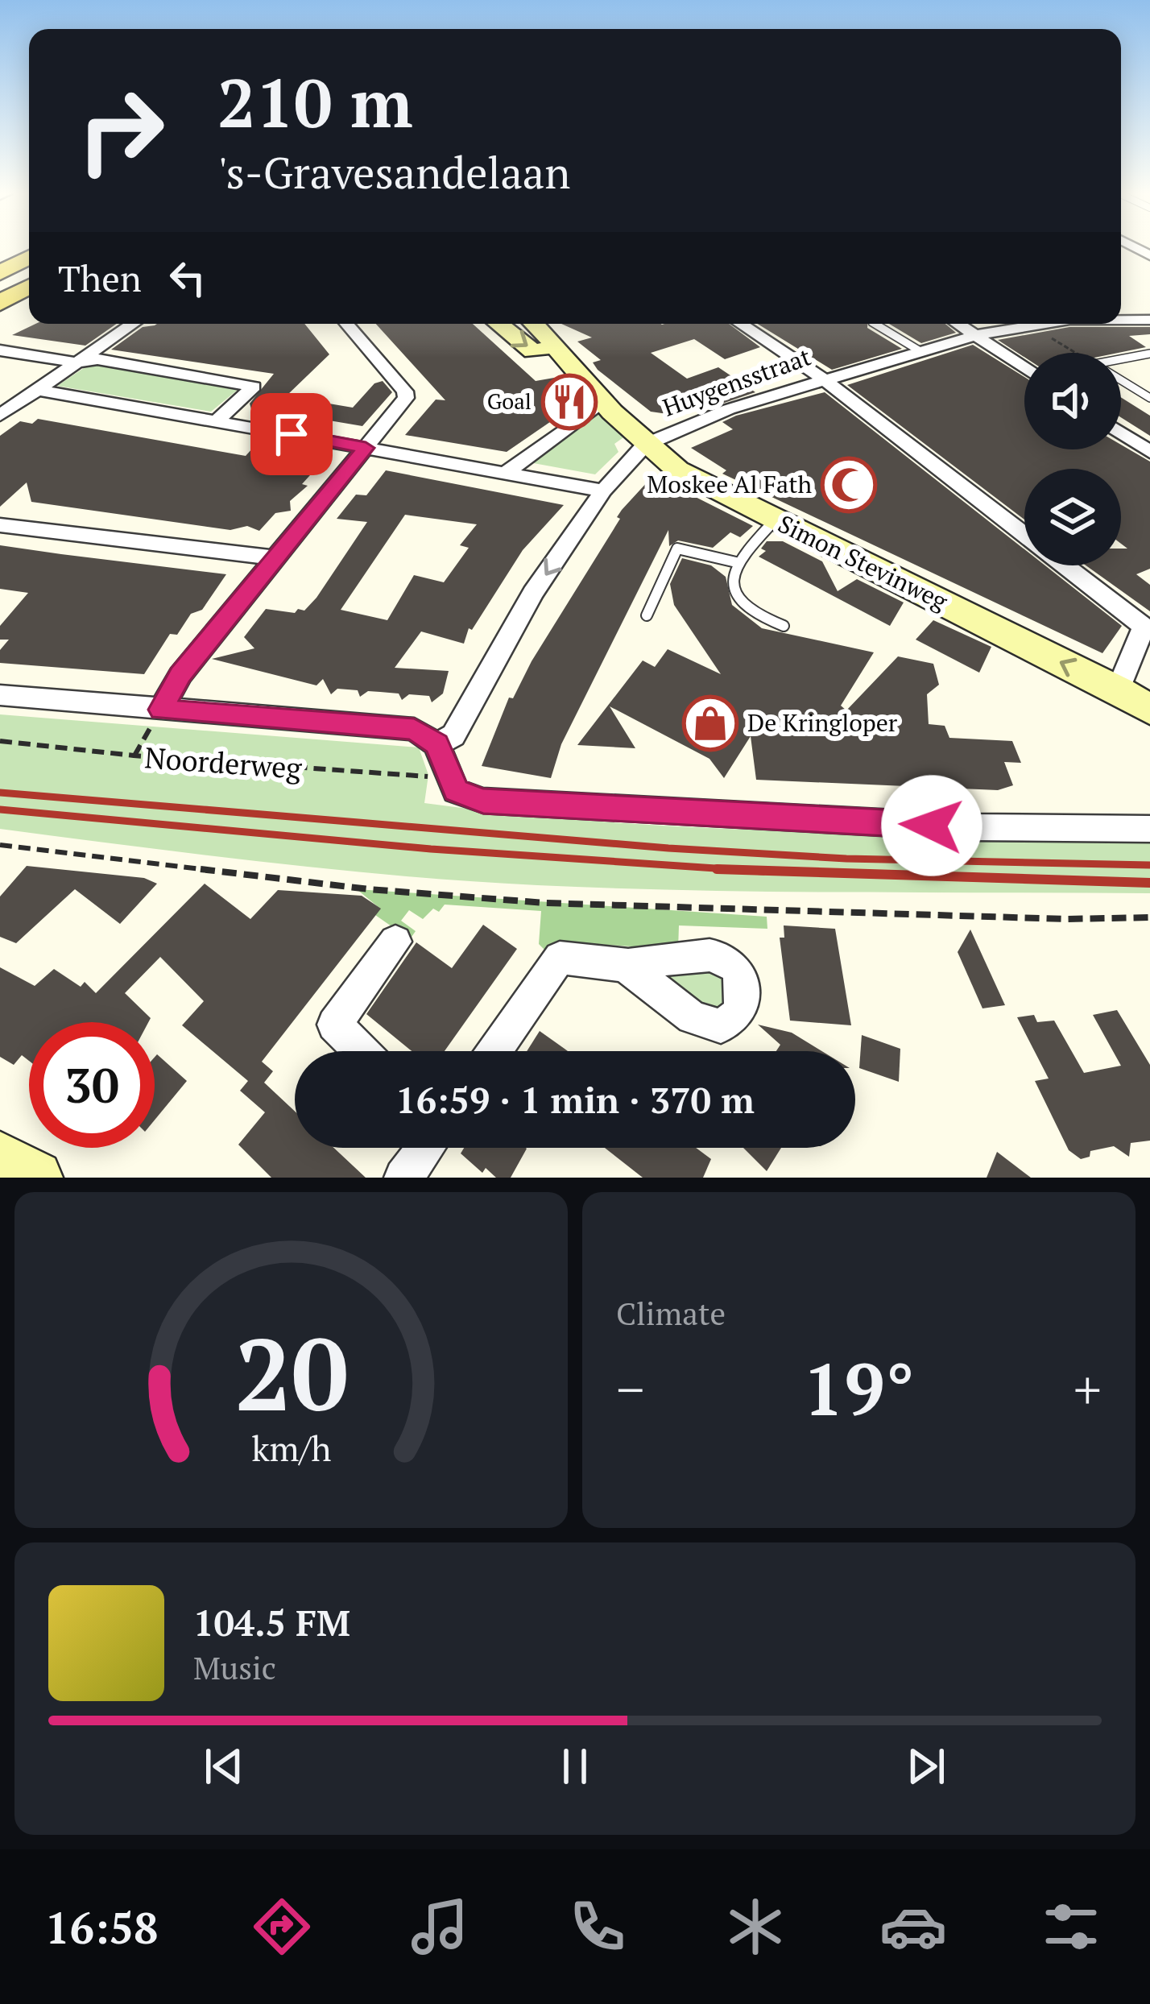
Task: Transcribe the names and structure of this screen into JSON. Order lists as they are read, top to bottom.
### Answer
{
  "streets": {
    "street": ["Huygensstraat", "Simon Stevinweg", "Noorderweg"]
  },
  "crossings": [
    ["Huygensstraat", "Simon Stevinweg"],
    ["Huygensstraat", "Noorderweg"]
  ],
  "one_way": ["Huygensstraat"],
  "places": {
    "restaurant": ["Goal"],
    "mosque": ["Moskee Al Fath"],
    "shop": ["De Kringloper"]
  },
  "page": {
    "turn": ["210 m", "'s-Gravesandelaan"],
    "then": "Then",
    "limit": "30",
    "trip": "16:59 · 1 min · 370 m",
    "tile": "Climate",
    "heat": ["−", "19°", "+"],
    "song": ["104.5 FM", "Music"],
    "tabs": "16:58",
    "gauge": ["20", "km/h"]
  }
}
